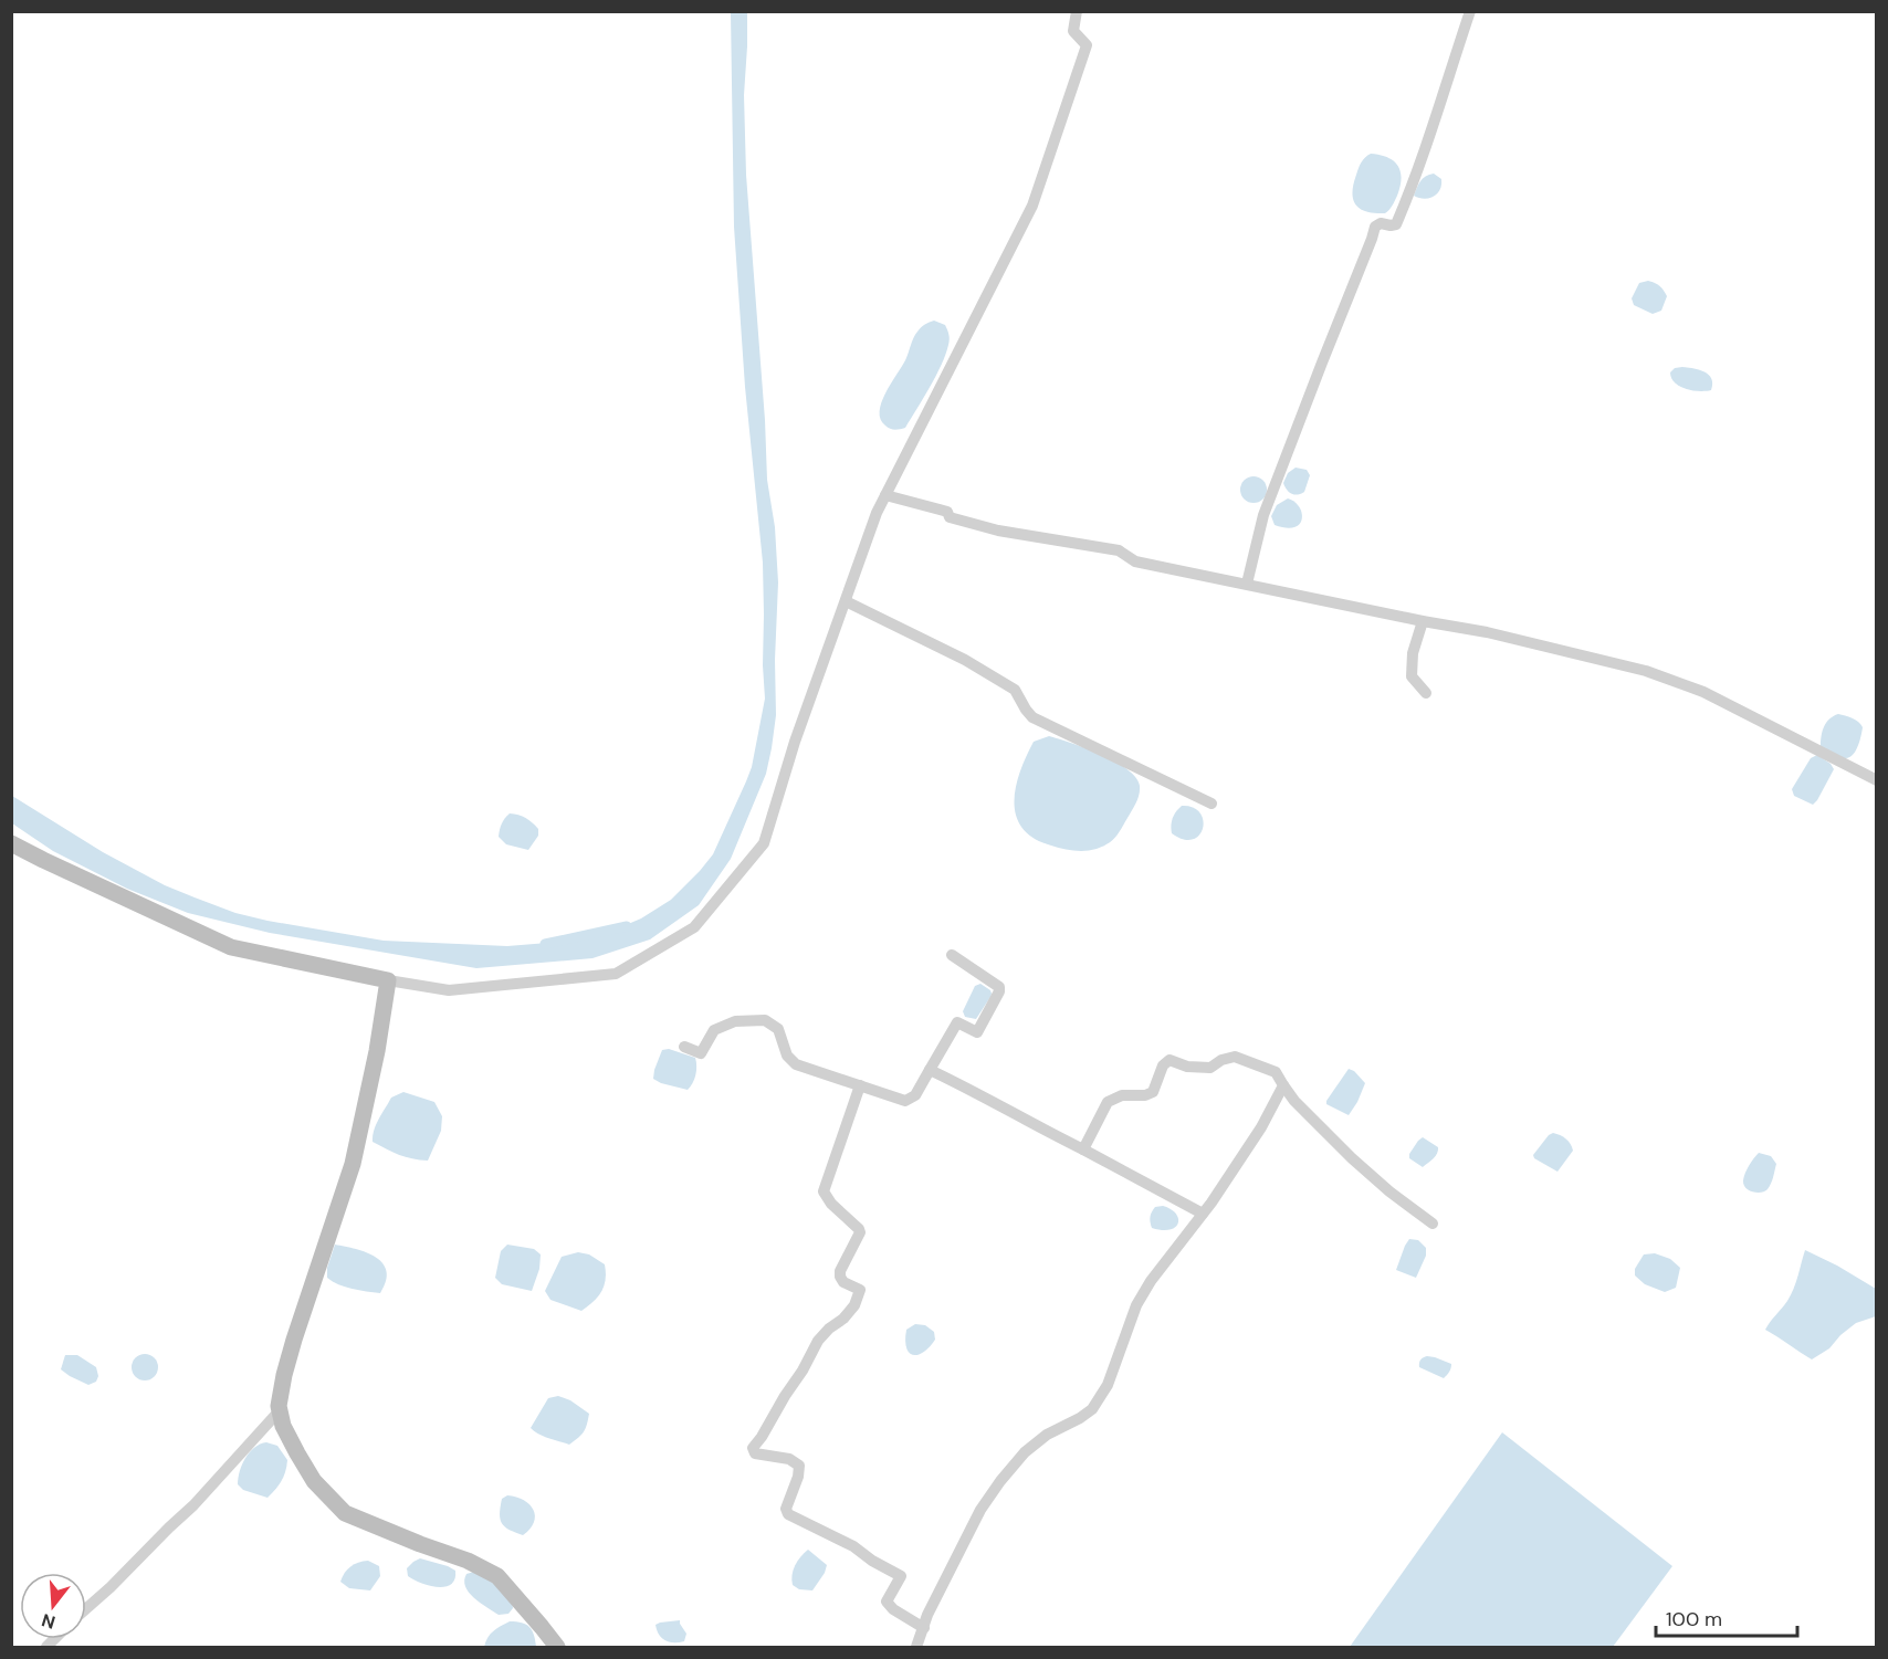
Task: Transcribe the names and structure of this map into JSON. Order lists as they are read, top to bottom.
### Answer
{
  "scale_bar": "100 m",
  "north": "bottom"
}
